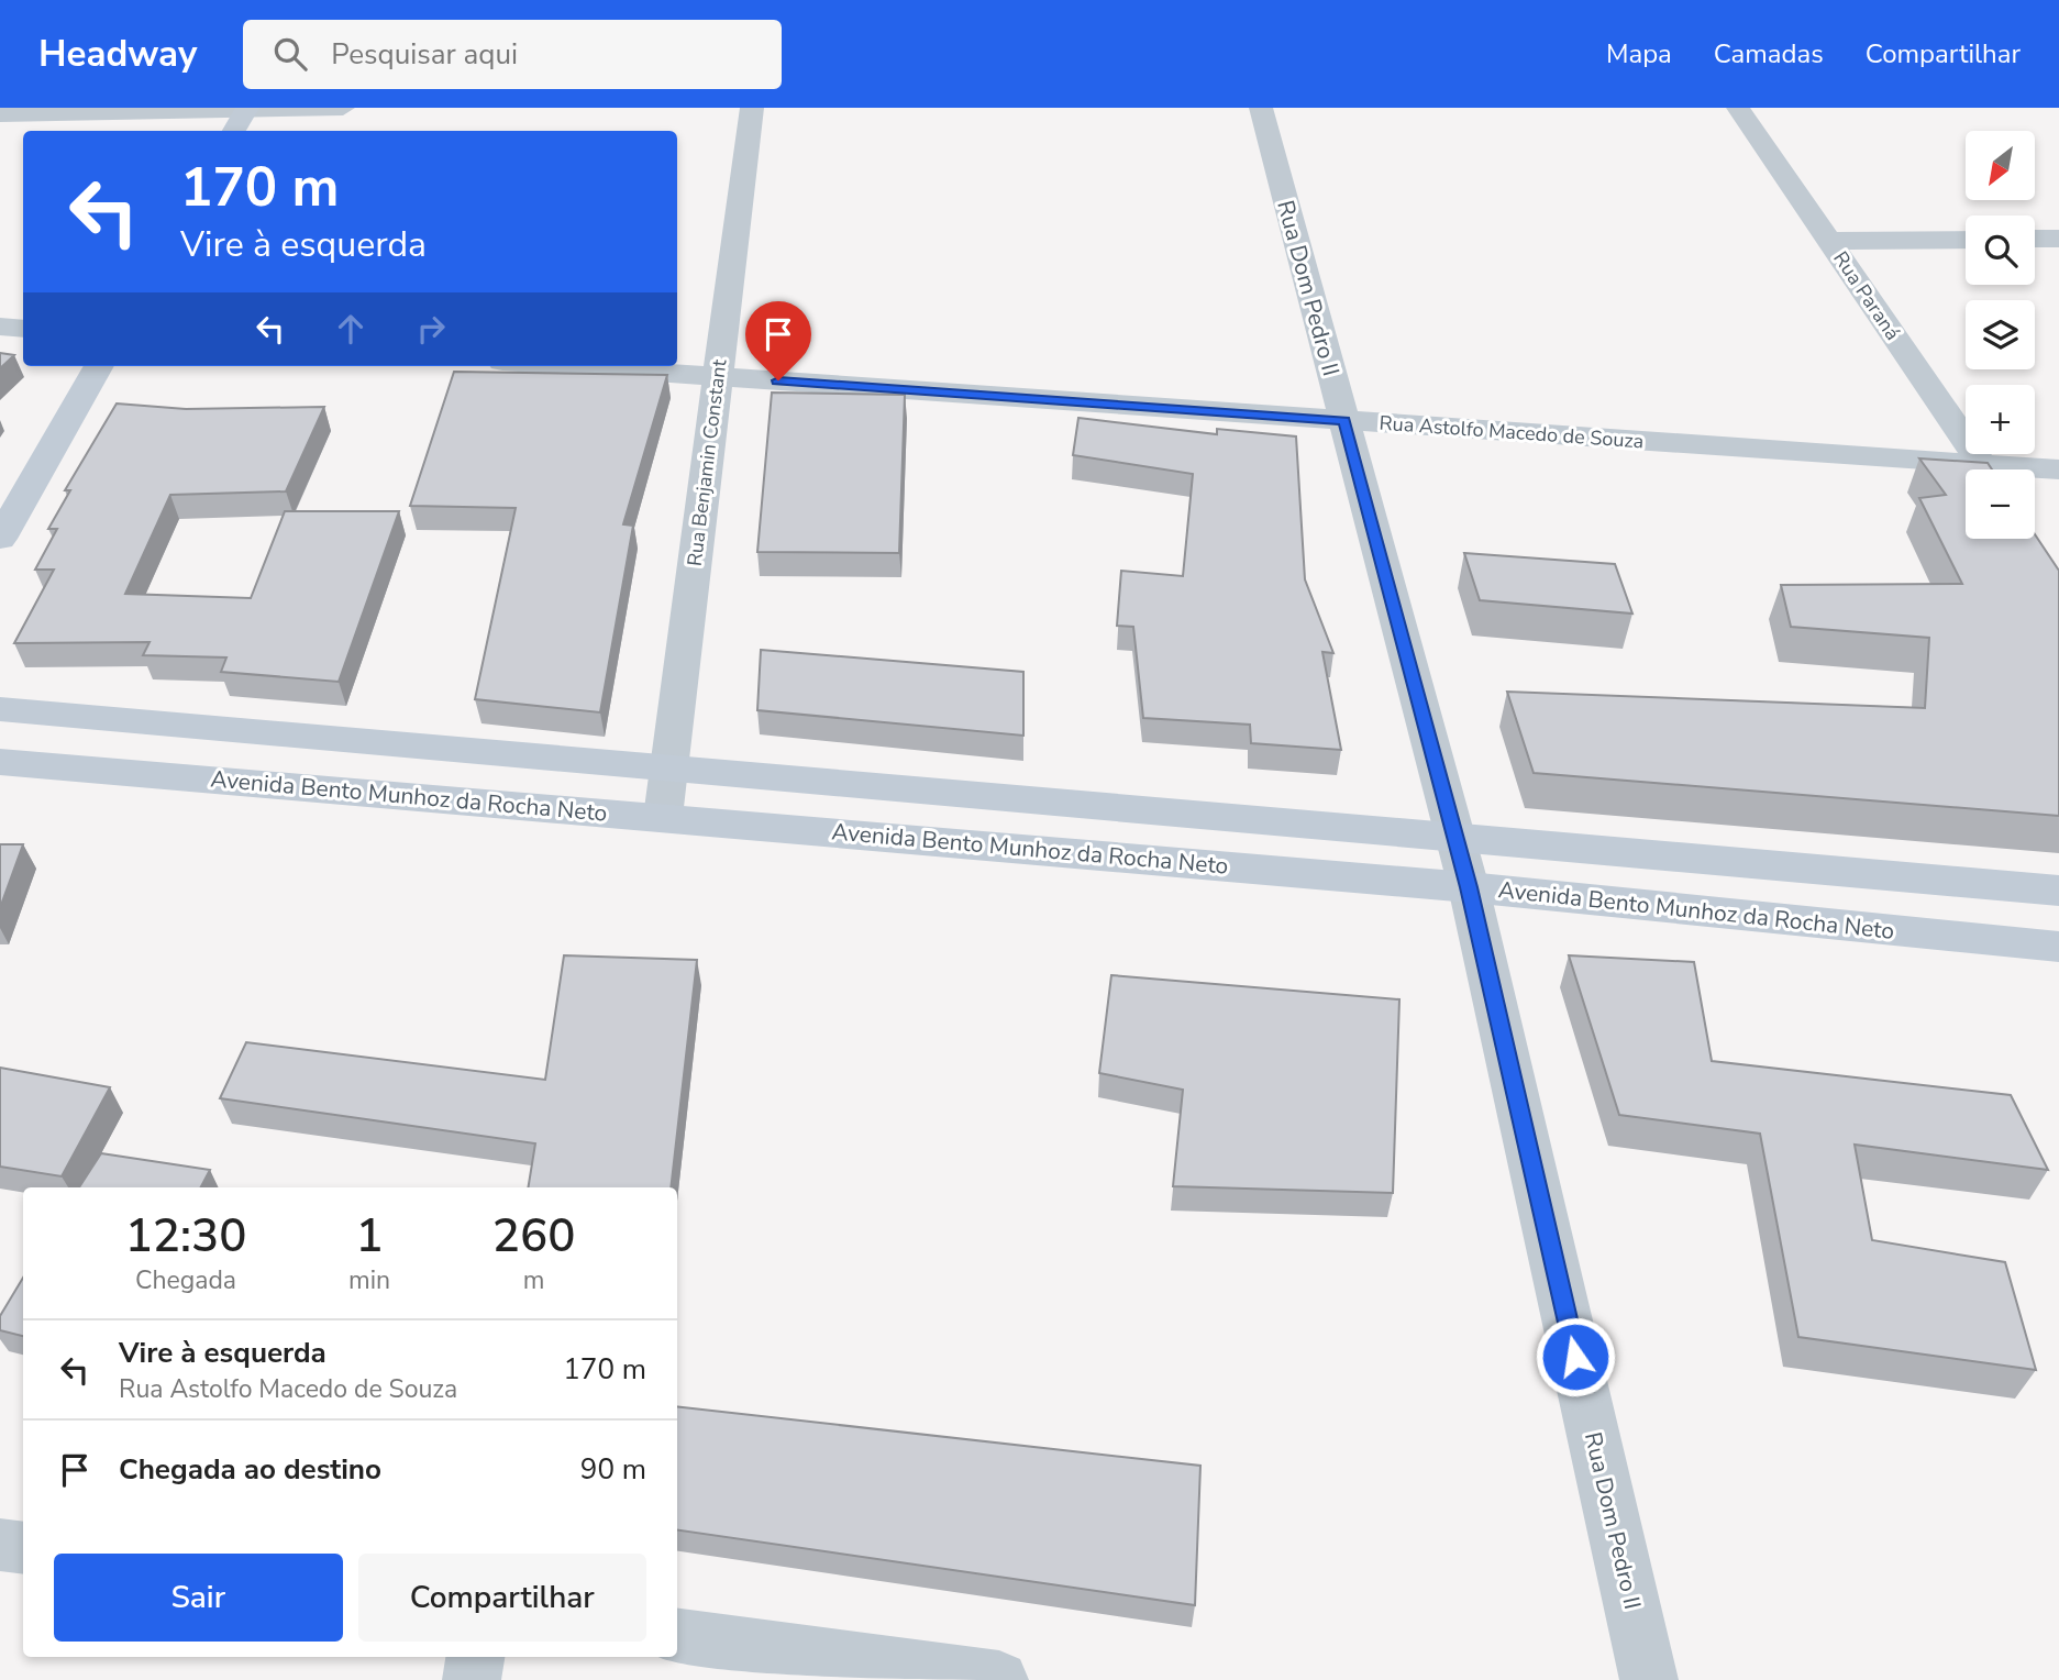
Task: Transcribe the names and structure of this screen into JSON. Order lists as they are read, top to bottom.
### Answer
{
  "streets": {
    "main road": ["Avenida Bento Munhoz da Rocha Neto"],
    "street": [
      "Rua Dom Pedro II",
      "Rua Paraná",
      "Rua Astolfo Macedo de Souza",
      "Rua Benjamin Constant"
    ]
  },
  "crossings": [
    ["Rua Dom Pedro II", "Rua Astolfo Macedo de Souza"],
    ["Rua Dom Pedro II", "Avenida Bento Munhoz da Rocha Neto"],
    ["Rua Astolfo Macedo de Souza", "Rua Benjamin Constant"],
    ["Rua Benjamin Constant", "Avenida Bento Munhoz da Rocha Neto"]
  ],
  "north": "bottom left",
  "page": {
    "header": "Headway",
    "search": "Pesquisar aqui",
    "nav": ["Mapa", "Camadas", "Compartilhar"],
    "map_buttons": ["+", "−"],
    "turn": ["170 m", "Vire à esquerda"],
    "eta": [
      "12:30",
      "Chegada",
      "1",
      "min",
      "260",
      "m"
    ],
    "list": [
      {
        "name": "Vire à esquerda",
        "note": "Rua Astolfo Macedo de Souza",
        "value": "170 m"
      },
      {
        "name": "Chegada ao destino",
        "value": "90 m"
      }
    ],
    "buttons": ["Sair", "Compartilhar"]
  }
}
